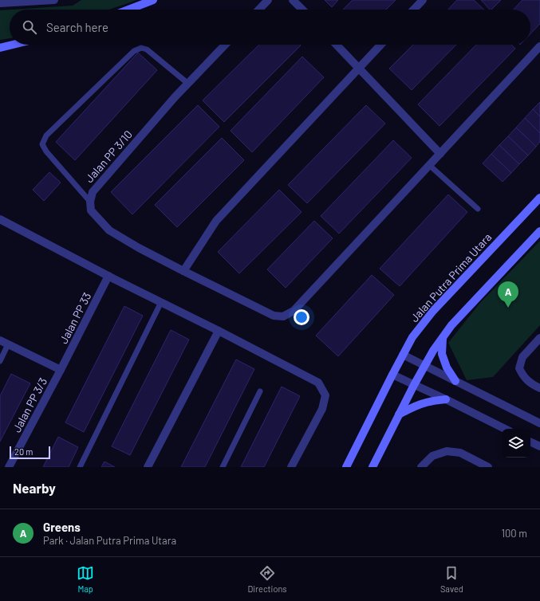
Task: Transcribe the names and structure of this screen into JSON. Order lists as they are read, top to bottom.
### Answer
{
  "streets": {
    "main road": ["Jalan Putra Prima Utara"],
    "street": ["Jalan PP 3/10", "Jalan PP 33", "Jalan PP 3/3"]
  },
  "crossings": [
    ["Jalan PP 33", "Jalan PP 3/3"]
  ],
  "scale_bar": "20 m",
  "page": {
    "search": "Search here",
    "pins": "A",
    "scale": "20 m",
    "heading": "Nearby",
    "list": [
      {
        "mark": "A",
        "name": "Greens",
        "note": "Park · Jalan Putra Prima Utara",
        "value": "100 m"
      }
    ],
    "nav": ["Map", "Directions", "Saved"]
  }
}
